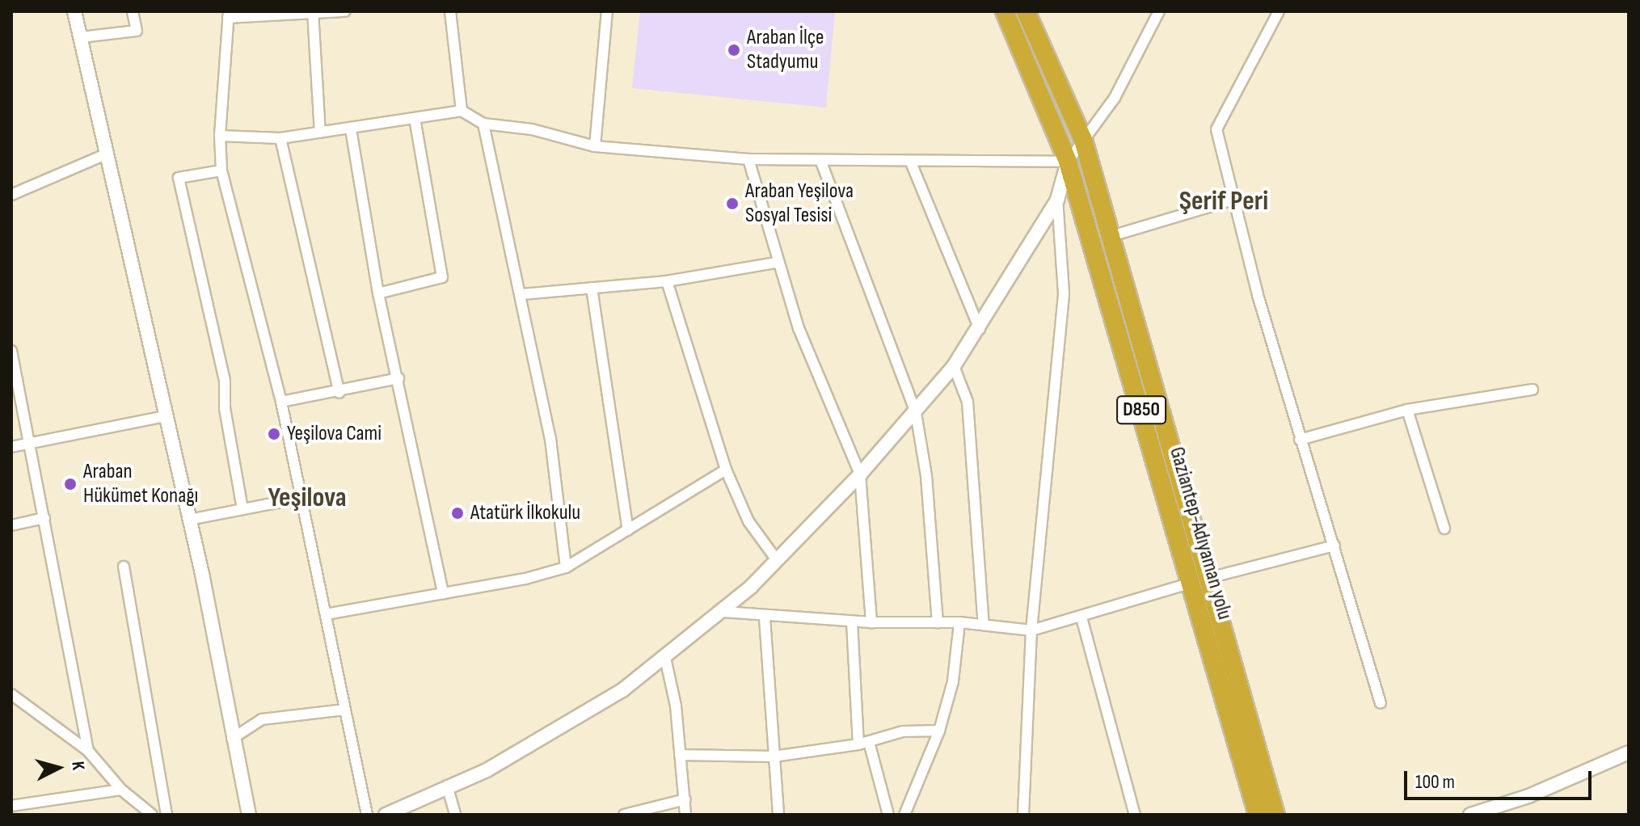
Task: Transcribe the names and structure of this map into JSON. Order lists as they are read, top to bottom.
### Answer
{
  "streets": {
    "highway": ["D850", "Gaziantep-Adıyaman yolu"]
  },
  "districts": ["Şerif Peri", "Yeşilova"],
  "places": [
    "Araban İlçe Stadyumu",
    "Araban Yeşilova Sosyal Tesisi",
    "Yeşilova Cami",
    "Araban Hükümet Konağı",
    "Atatürk İlkokulu"
  ],
  "scale_bar": "100 m",
  "north": "right"
}
